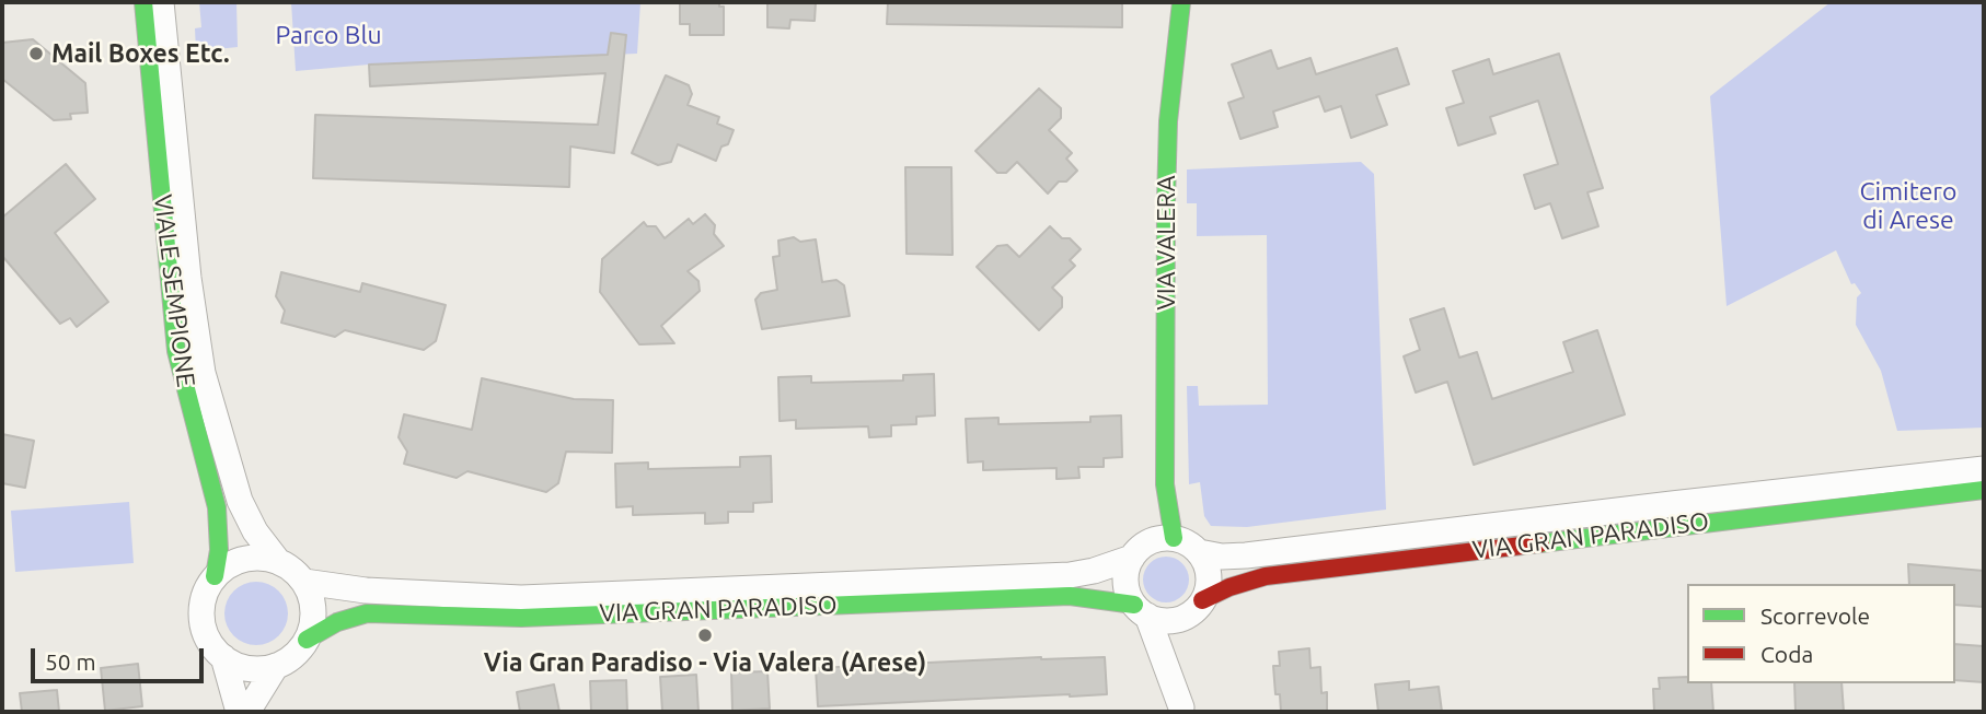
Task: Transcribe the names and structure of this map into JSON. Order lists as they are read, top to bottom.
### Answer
{
  "streets": {
    "street": ["VIA VALERA", "VIALE SEMPIONE", "VIA GRAN PARADISO"]
  },
  "crossings": [
    ["VIA VALERA", "VIA GRAN PARADISO"],
    ["VIALE SEMPIONE", "VIA GRAN PARADISO"]
  ],
  "parks": ["Parco Blu", "Cimitero di Arese"],
  "places": ["Mail Boxes Etc.", "Via Gran Paradiso - Via Valera (Arese)"],
  "legend": ["Scorrevole", "Coda"],
  "scale_bar": "50 m"
}
